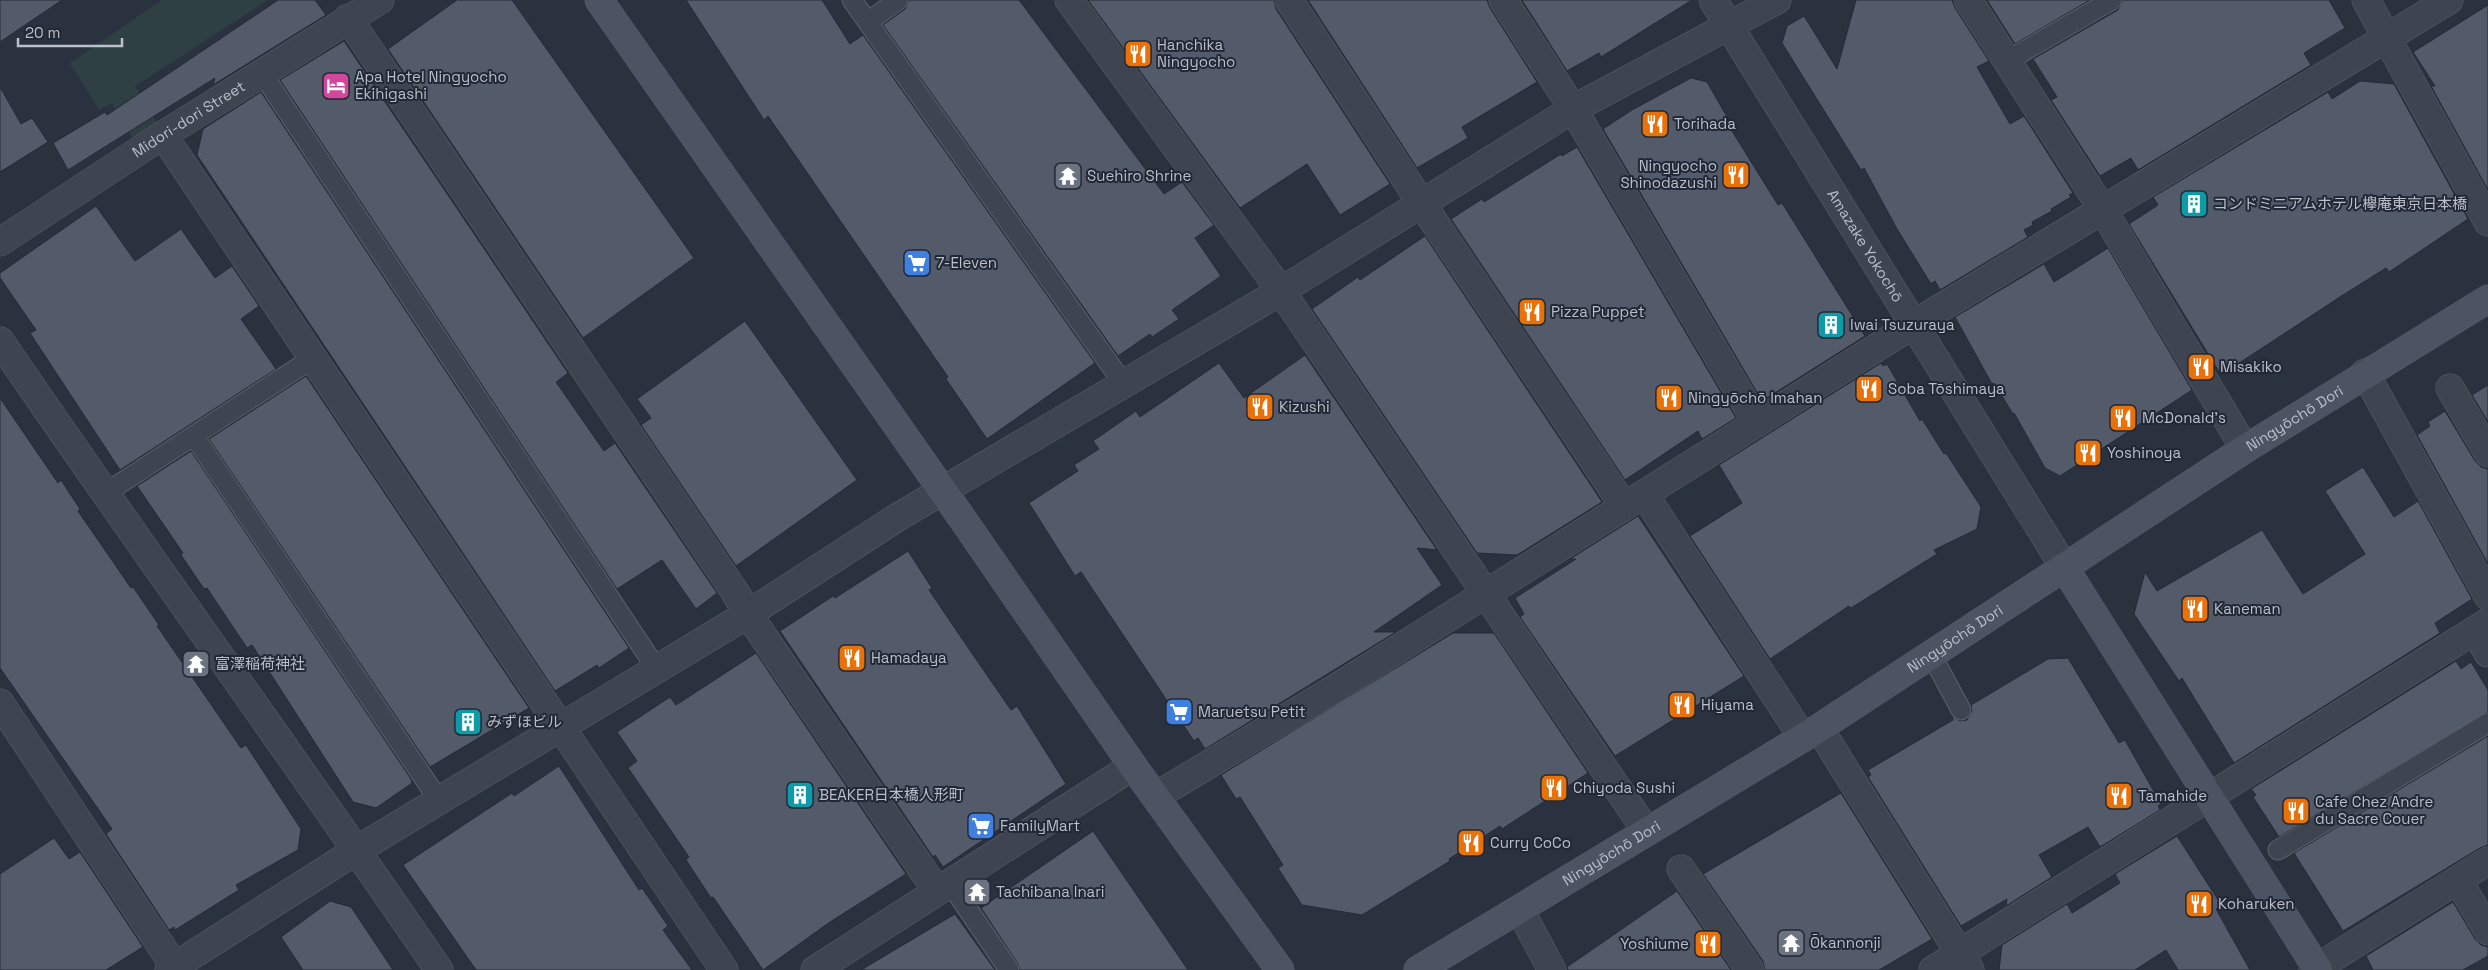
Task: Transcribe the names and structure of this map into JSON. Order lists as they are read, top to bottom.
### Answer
{
  "streets": {
    "street": ["Midori-dori Street", "Amazake Yokochō", "Ningyōchō Dori"]
  },
  "crossings": [
    ["Amazake Yokochō", "Ningyōchō Dori"]
  ],
  "places": {
    "restaurant": [
      "Hanchika Ningyocho",
      "Torihada",
      "Ningyocho Shinodazushi",
      "Pizza Puppet",
      "Misakiko",
      "Soba Tōshimaya",
      "Ningyōchō Imahan",
      "Kizushi",
      "McDonald's",
      "Yoshinoya",
      "Kaneman",
      "Hamadaya",
      "Hiyama",
      "Chiyoda Sushi",
      "Tamahide",
      "Cafe Chez Andre du Sacre Couer",
      "Curry CoCo",
      "Koharuken",
      "Yoshiume"
    ],
    "hotel": ["Apa Hotel Ningyocho Ekihigashi"],
    "temple": [
      "Suehiro Shrine",
      "富澤稲荷神社",
      "Tachibana Inari",
      "Ōkannonji"
    ],
    "building": [
      "コンドミニアムホテル欅庵東京日本橋",
      "Iwai Tsuzuraya",
      "みずほビル",
      "BEAKER日本橋人形町"
    ],
    "supermarket": ["7-Eleven", "Maruetsu Petit", "FamilyMart"]
  },
  "scale_bar": "20 m"
}
